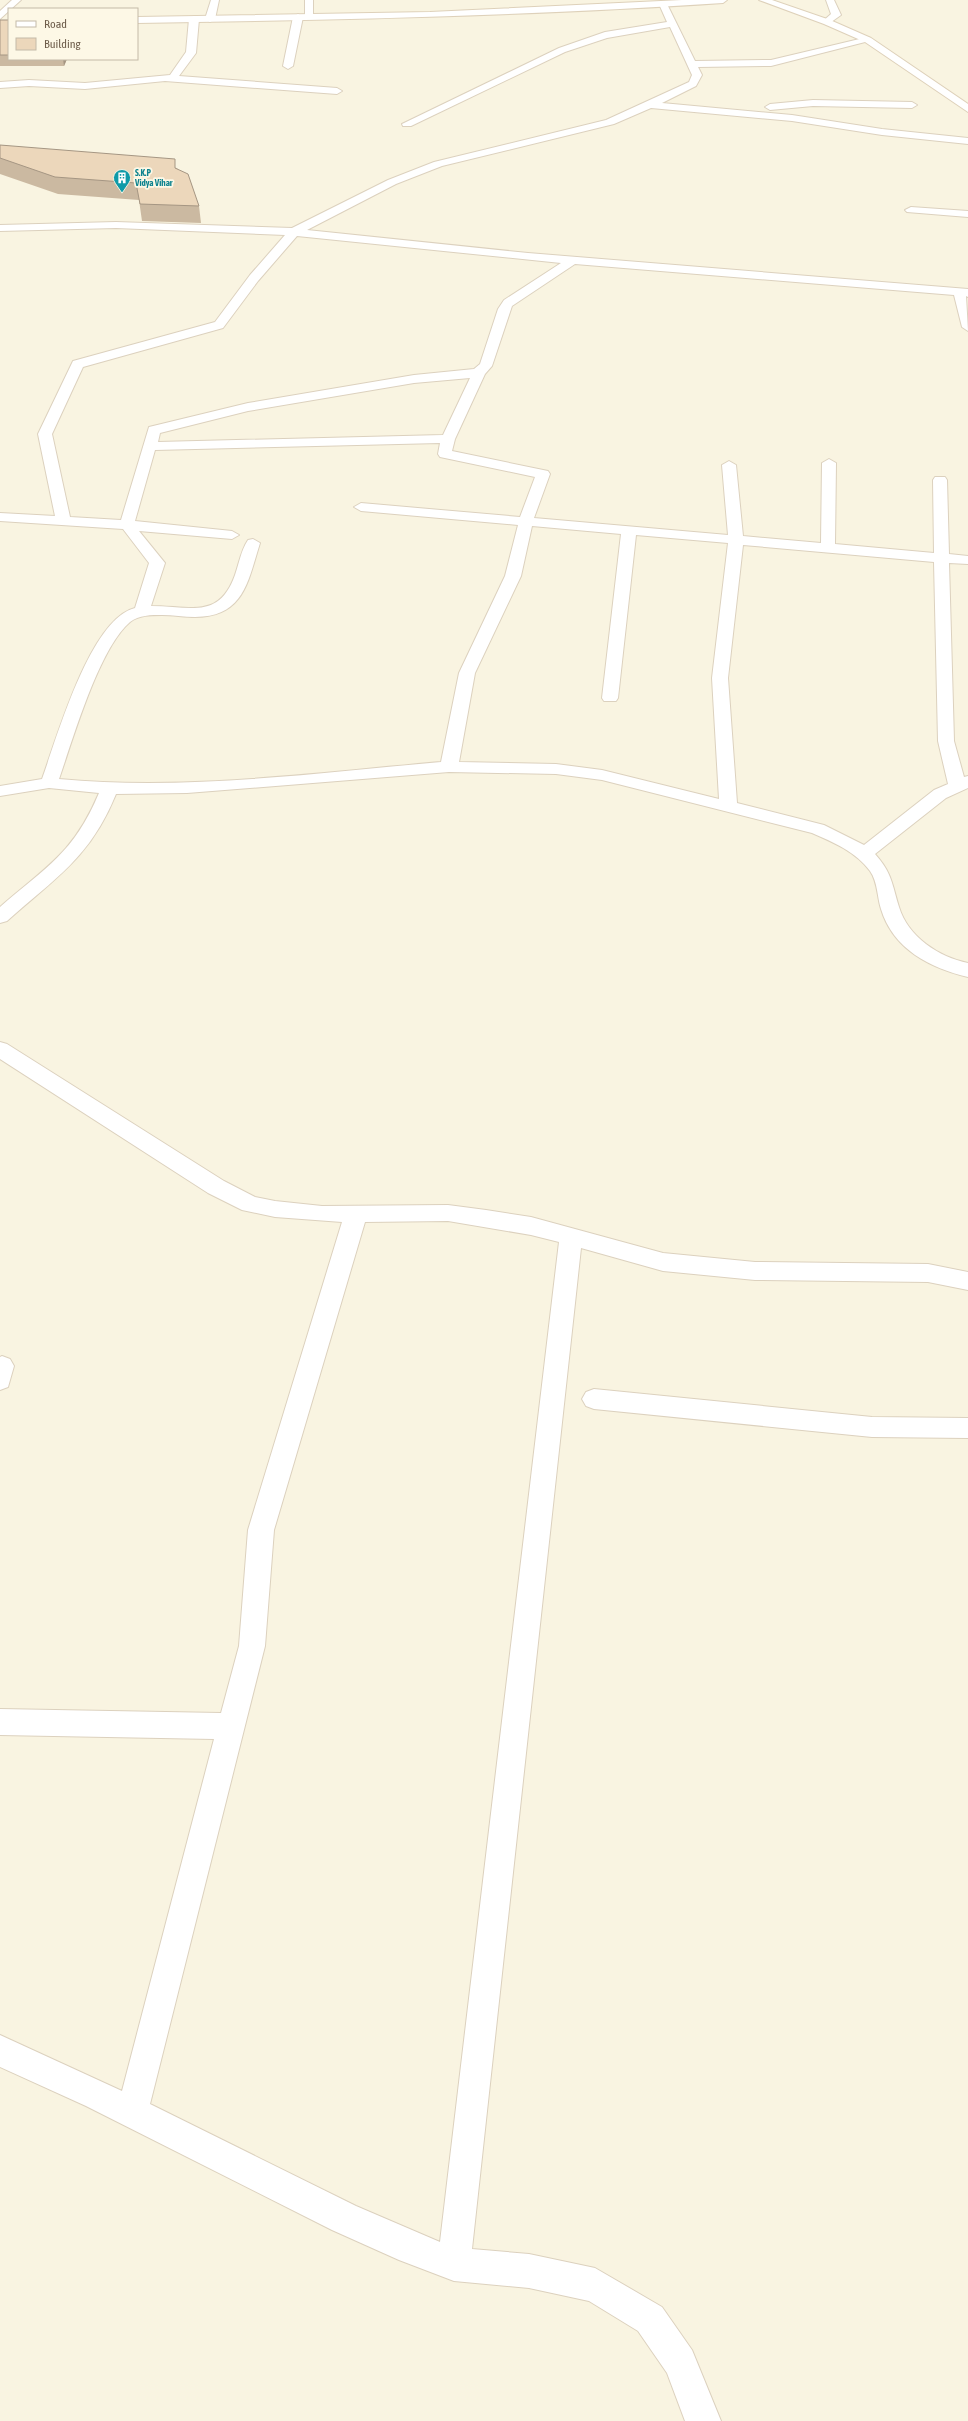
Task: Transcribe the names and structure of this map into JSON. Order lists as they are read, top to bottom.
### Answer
{
  "places": {
    "building": ["S.K.P Vidya Vihar"]
  },
  "legend": ["Road", "Building"]
}
